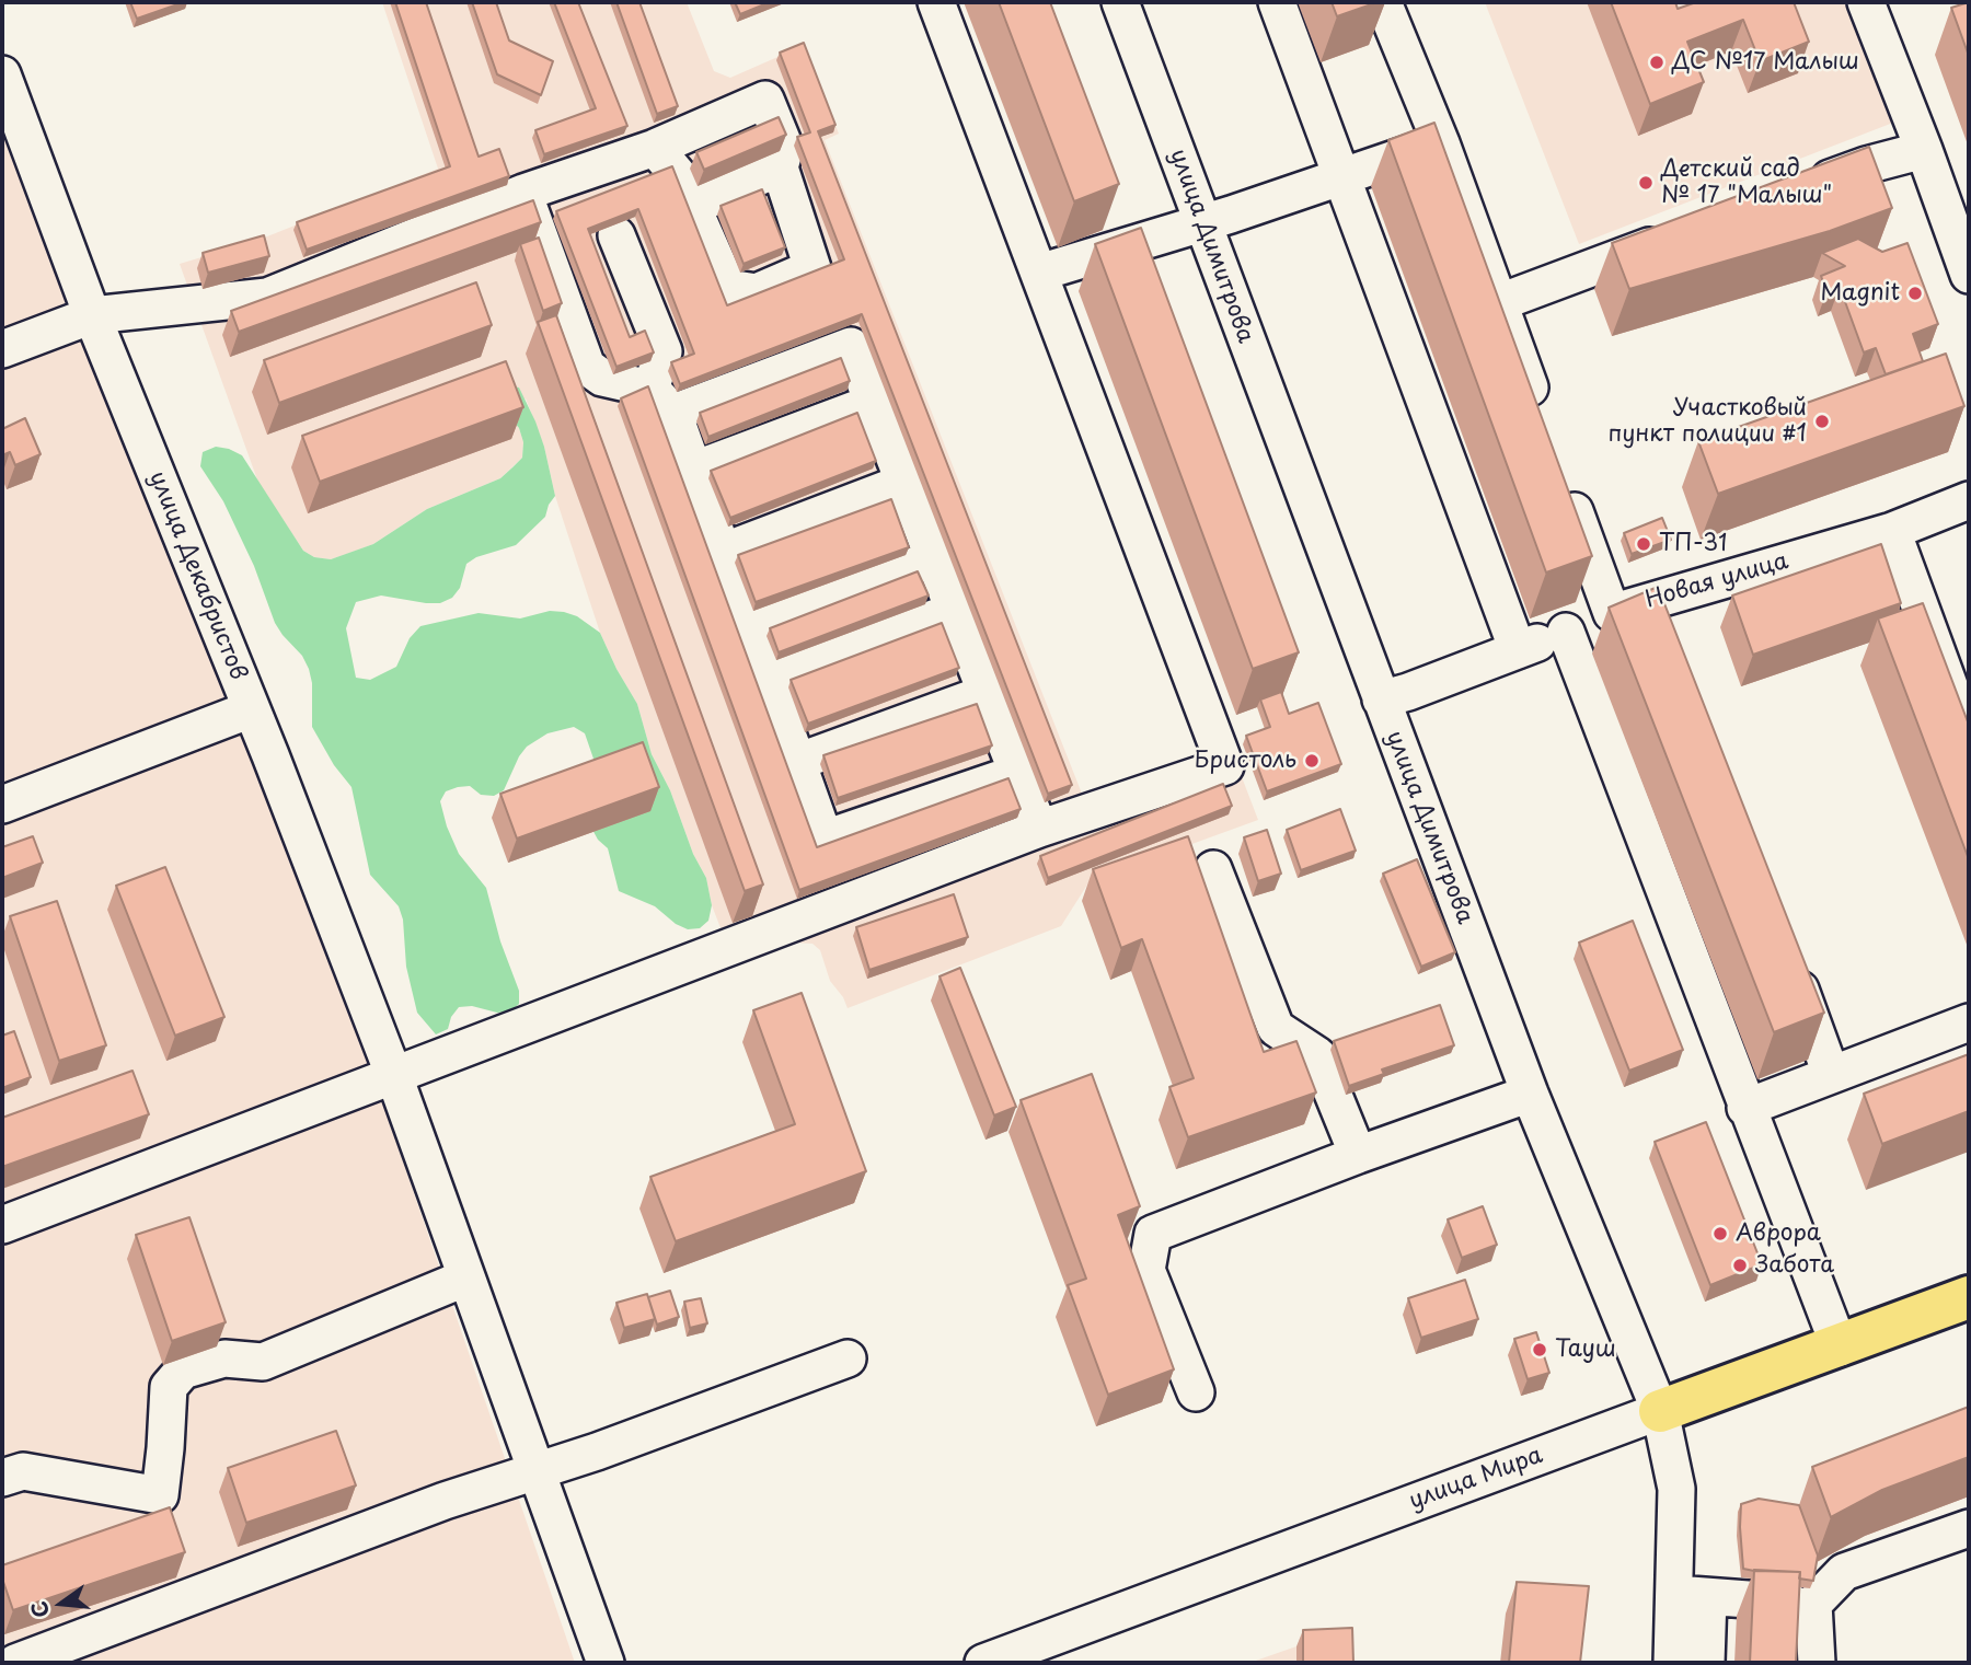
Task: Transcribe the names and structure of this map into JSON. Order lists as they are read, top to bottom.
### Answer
{
  "streets": {
    "main road": ["улица Мира"],
    "street": ["улица Димитрова", "улица Декабристов", "Новая улица"]
  },
  "crossings": [
    ["улица Димитрова", "Новая улица"],
    ["улица Димитрова", "улица Мира"]
  ],
  "places": [
    "ДС №17 Малыш",
    "Детский сад № 17 \"Малыш\"",
    "Magnit",
    "Участковый пункт полиции #1",
    "ТП-31",
    "Бристоль",
    "Аврора",
    "Забота",
    "Тауш"
  ],
  "north": "left"
}
